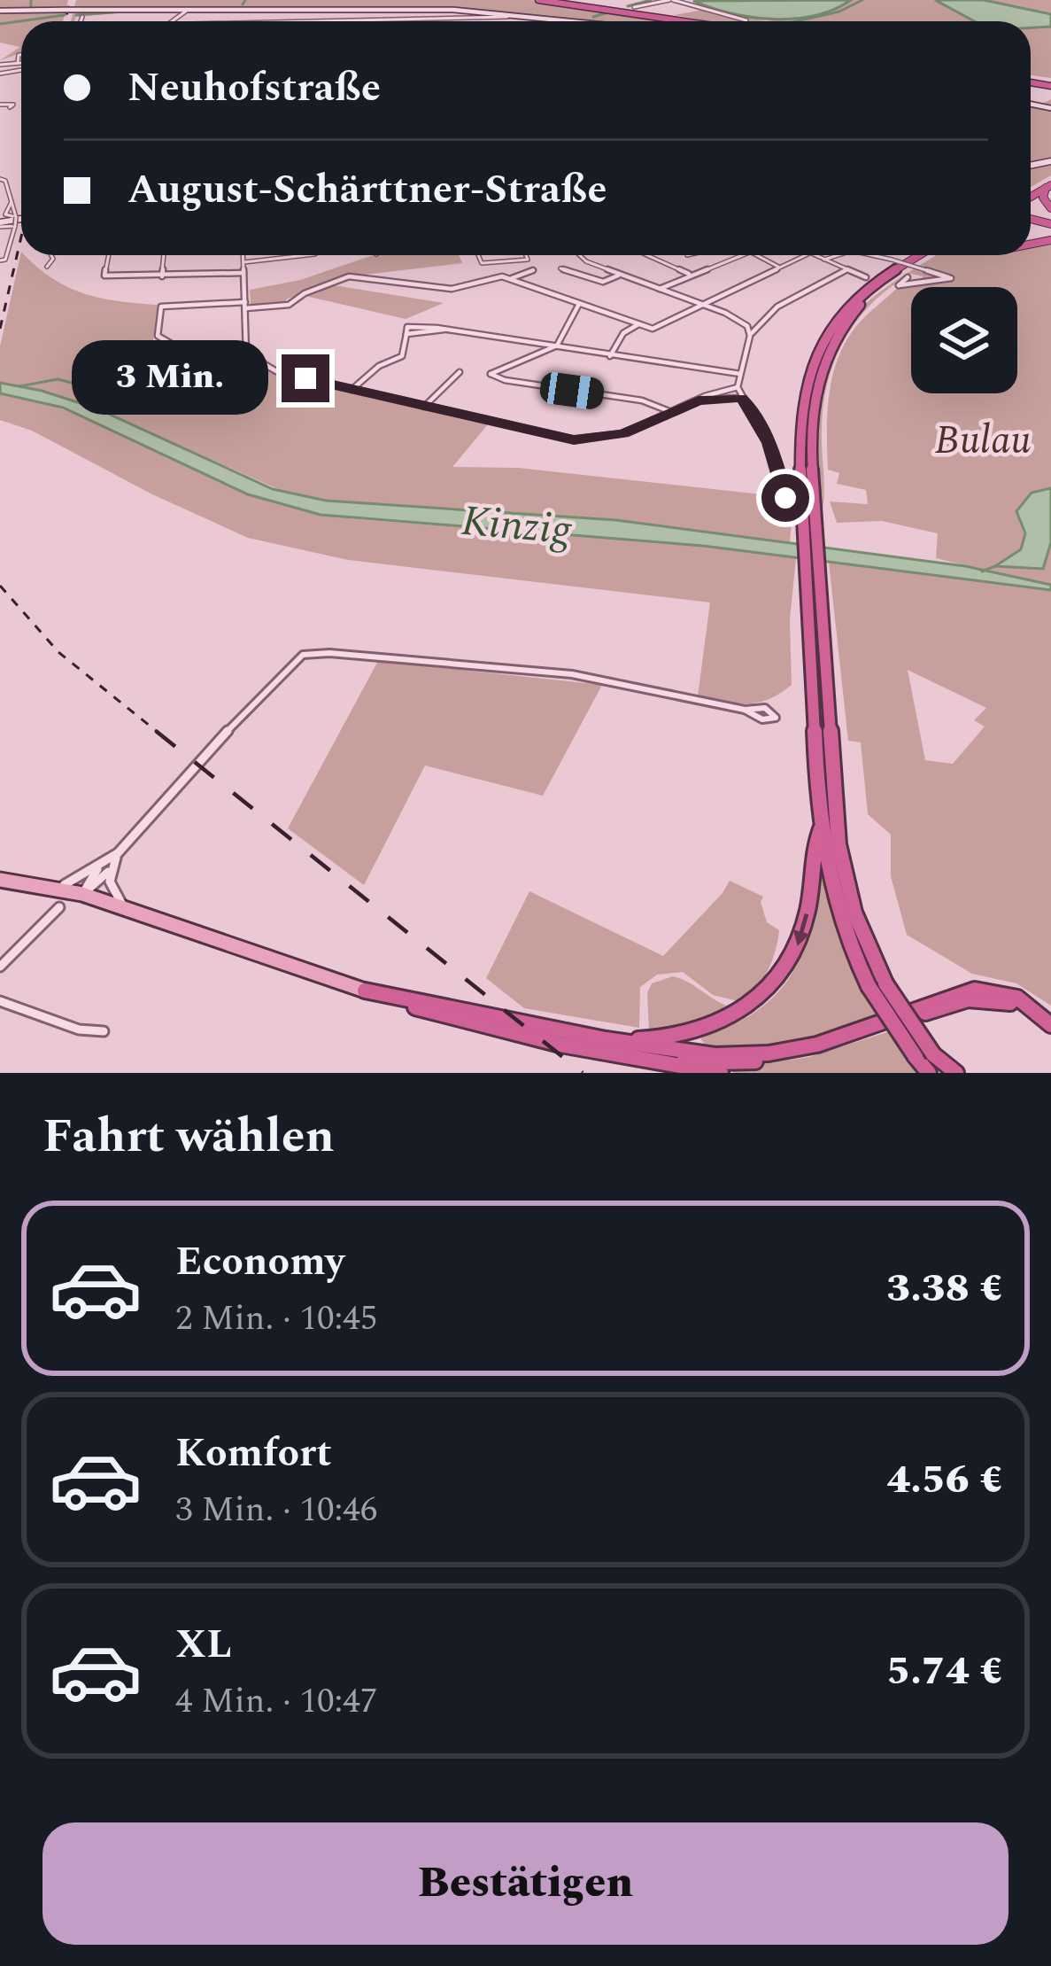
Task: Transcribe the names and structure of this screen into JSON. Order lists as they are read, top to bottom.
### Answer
{
  "water": ["Kinzig"],
  "parks": ["Bulau"],
  "page": {
    "banner": ["Neuhofstraße", "August-Schärttner-Straße"],
    "bubble": "3 Min.",
    "heading": "Fahrt wählen",
    "list": [
      {
        "name": "Economy",
        "note": "2 Min. · 10:45",
        "value": "3.38 €"
      },
      {
        "name": "Komfort",
        "note": "3 Min. · 10:46",
        "value": "4.56 €"
      },
      {
        "name": "XL",
        "note": "4 Min. · 10:47",
        "value": "5.74 €"
      }
    ],
    "buttons": "Bestätigen"
  }
}
